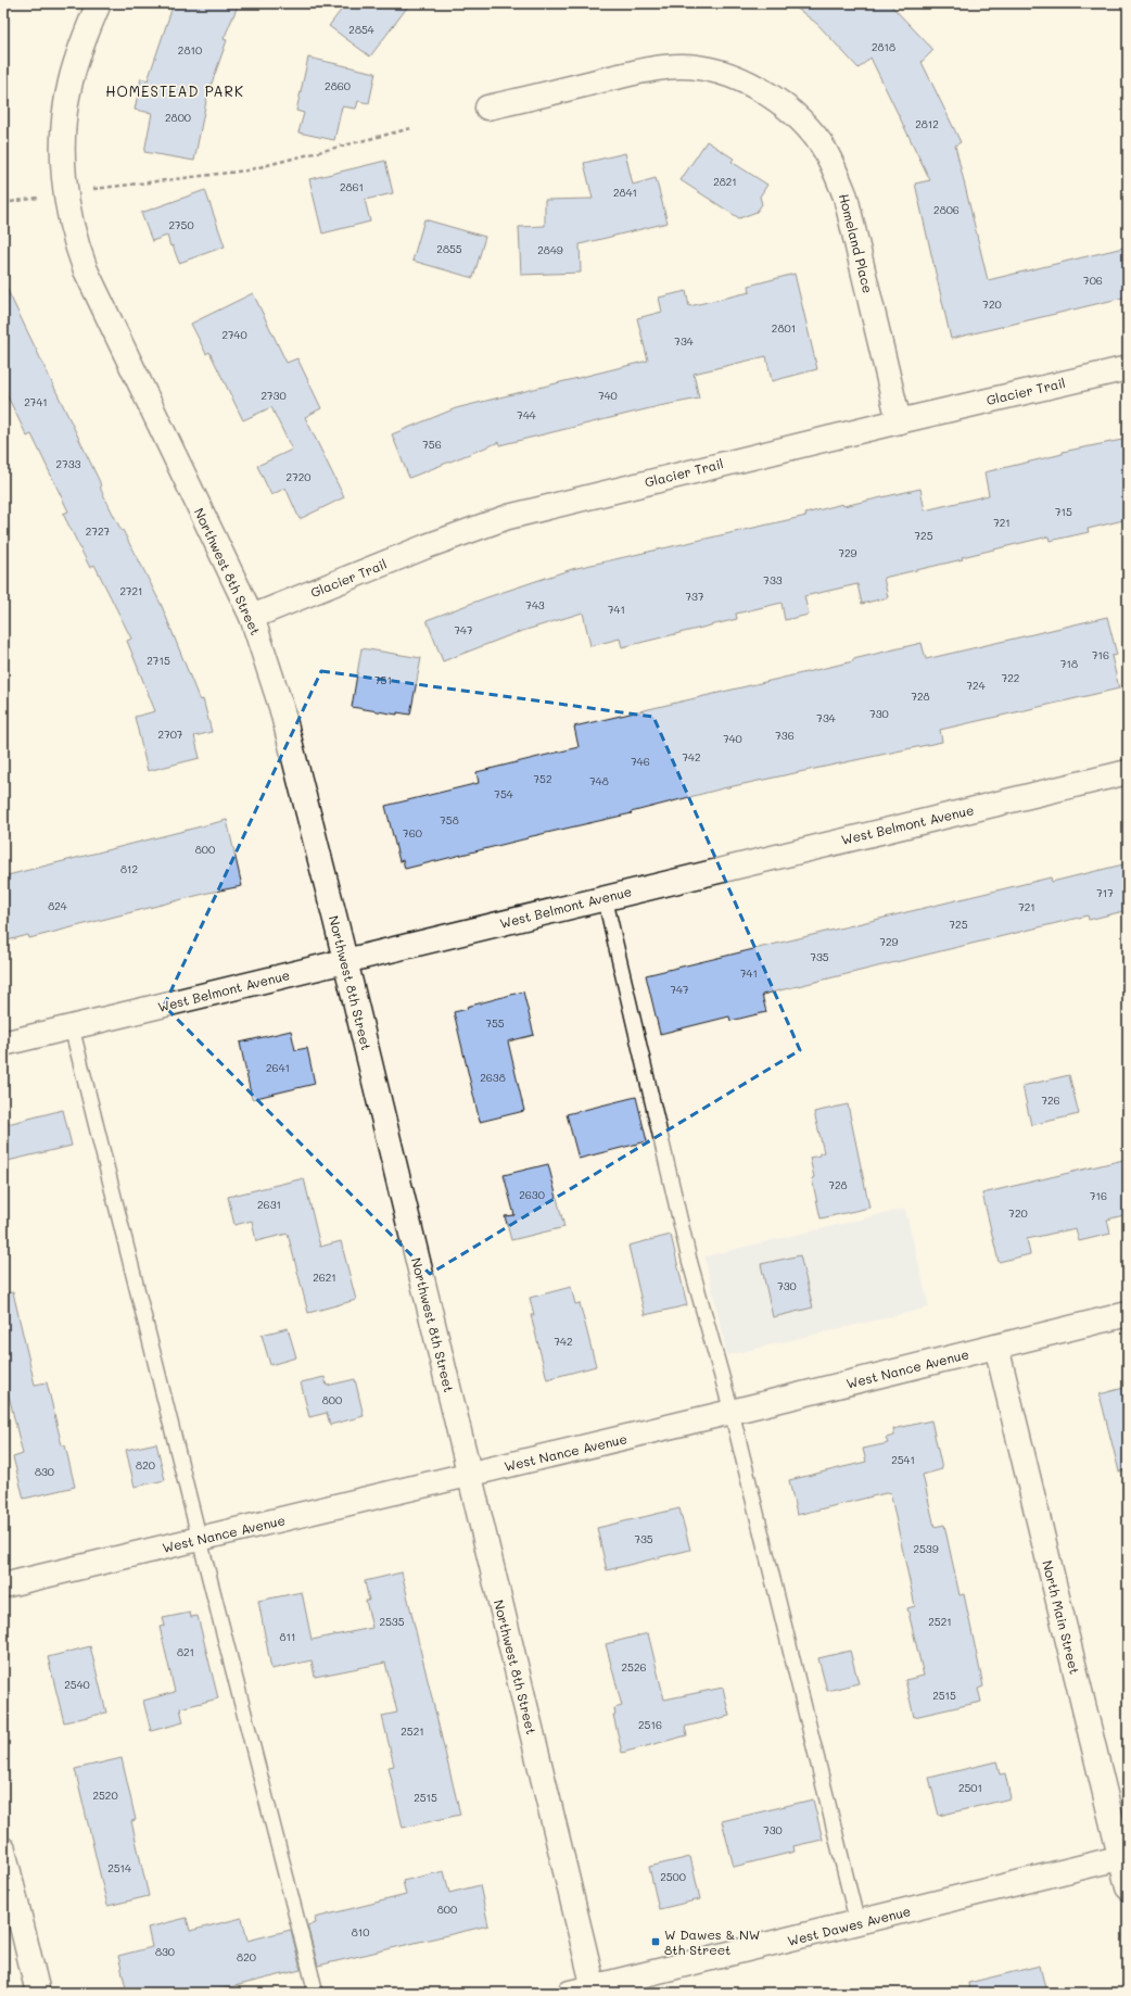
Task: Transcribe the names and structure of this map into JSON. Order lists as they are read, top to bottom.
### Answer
{
  "streets": {
    "street": [
      "Homeland Place",
      "Glacier Trail",
      "Northwest 8th Street",
      "West Belmont Avenue",
      "West Nance Avenue",
      "North Main Street",
      "West Dawes Avenue"
    ]
  },
  "crossings": [
    ["Homeland Place", "Glacier Trail"],
    ["Glacier Trail", "Northwest 8th Street"],
    ["Northwest 8th Street", "West Belmont Avenue"],
    ["Northwest 8th Street", "West Nance Avenue"],
    ["Northwest 8th Street", "West Dawes Avenue"],
    ["West Nance Avenue", "North Main Street"],
    ["North Main Street", "West Dawes Avenue"]
  ],
  "districts": ["HOMESTEAD PARK"],
  "places": {
    "transit": ["W Dawes & NW 8th Street"]
  },
  "house_numbers": [
    "2854",
    "2818",
    "2810",
    "2860",
    "2800",
    "2812",
    "2821",
    "2861",
    "2841",
    "2806",
    "2750",
    "2855",
    "2849",
    "706",
    "720",
    "2801",
    "2740",
    "734",
    "2730",
    "740",
    "2741",
    "744",
    "756",
    "2733",
    "2720",
    "715",
    "721",
    "2727",
    "725",
    "729",
    "733",
    "2721",
    "737",
    "743",
    "741",
    "747",
    "716",
    "2715",
    "718",
    "722",
    "751",
    "724",
    "728",
    "730",
    "734",
    "2707",
    "736",
    "740",
    "742",
    "746",
    "752",
    "748",
    "754",
    "758",
    "760",
    "800",
    "812",
    "717",
    "824",
    "721",
    "725",
    "729",
    "735",
    "741",
    "747",
    "755",
    "2641",
    "2638",
    "726",
    "728",
    "2630",
    "716",
    "2631",
    "720",
    "2621",
    "730",
    "742",
    "800",
    "2541",
    "820",
    "830",
    "735",
    "2539",
    "2535",
    "2521",
    "811",
    "821",
    "2526",
    "2540",
    "2515",
    "2516",
    "2521",
    "2501",
    "2520",
    "2515",
    "730",
    "2514",
    "2500",
    "800",
    "810",
    "830",
    "820"
  ]
}
